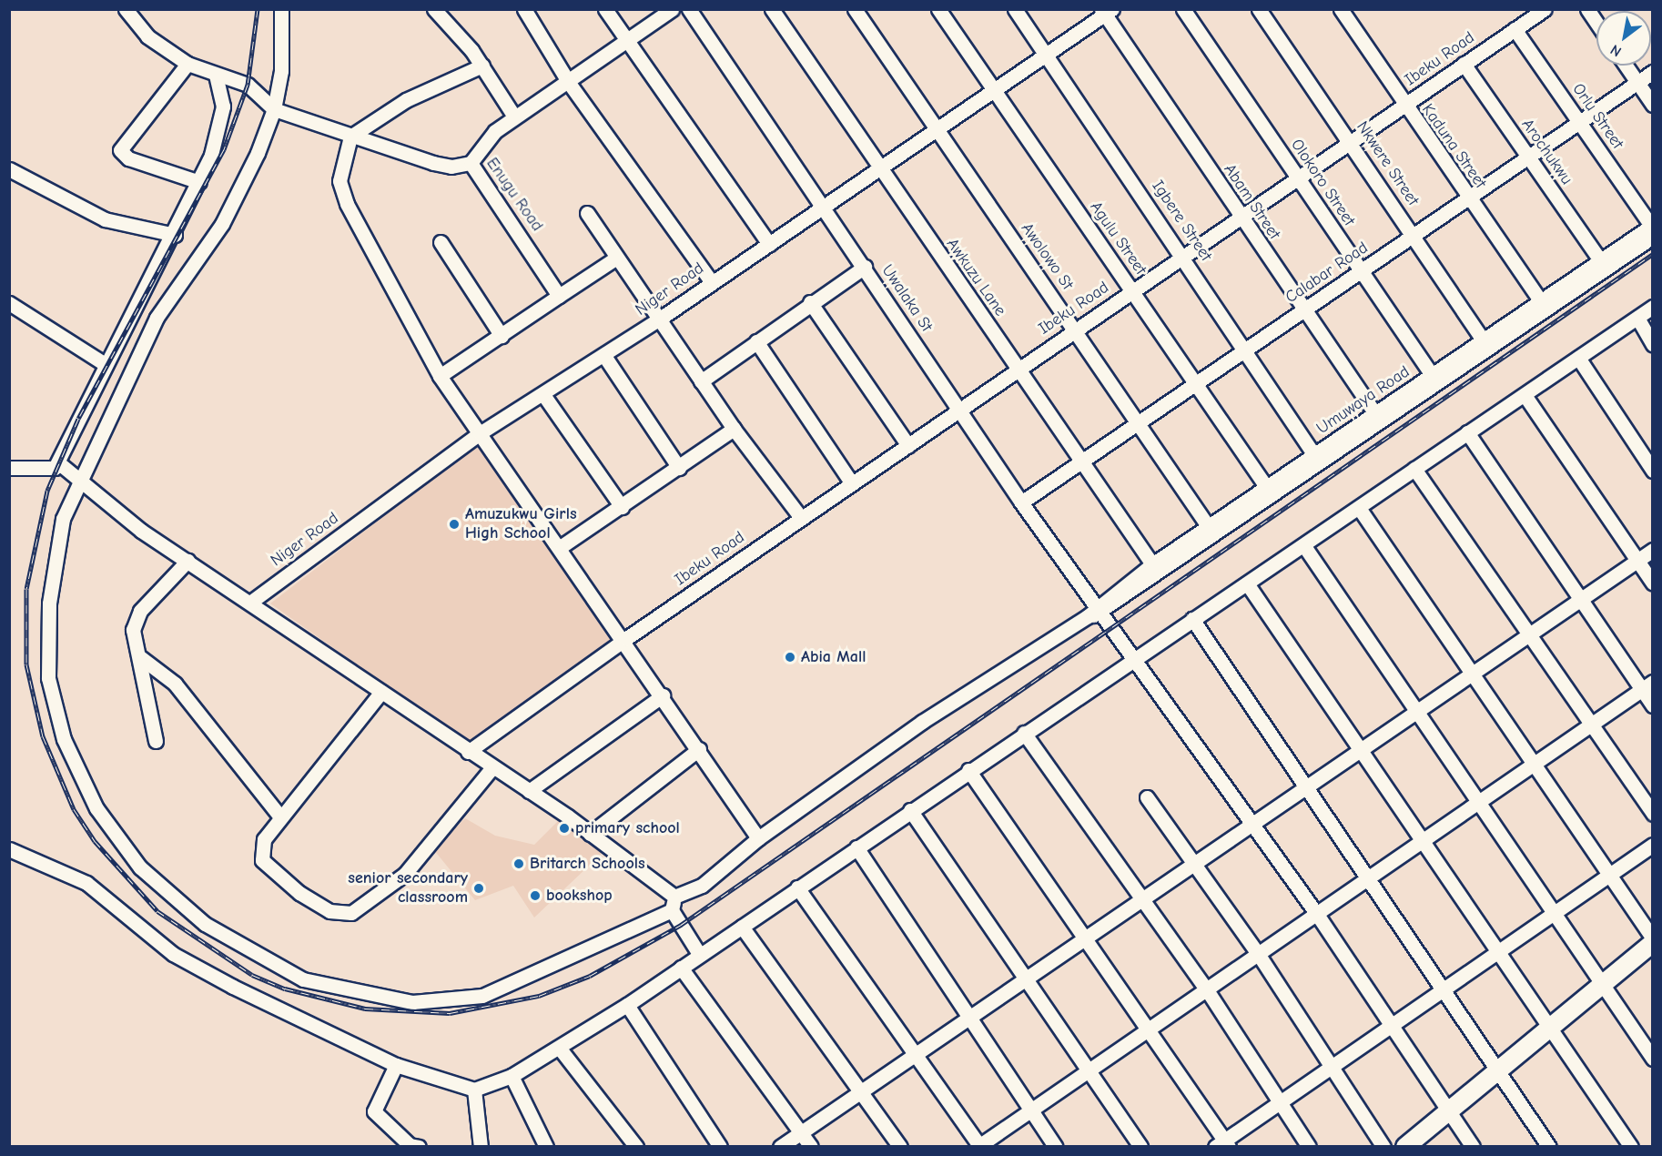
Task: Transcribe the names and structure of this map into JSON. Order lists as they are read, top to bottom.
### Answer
{
  "streets": {
    "street": [
      "Ibeku Road",
      "Orlu Street",
      "Kaduna Street",
      "Arochukwu",
      "Nkwere Street",
      "Olokoro Street",
      "Enugu Road",
      "Abam Street",
      "Igbere Street",
      "Agulu Street",
      "Awolowo St",
      "Calabar Road",
      "Awkuzu Lane",
      "Niger Road",
      "Uwalaka St",
      "Umuwaya Road"
    ]
  },
  "crossings": [
    ["Ibeku Road", "Orlu Street"],
    ["Ibeku Road", "Kaduna Street"],
    ["Ibeku Road", "Arochukwu"],
    ["Ibeku Road", "Nkwere Street"],
    ["Ibeku Road", "Olokoro Street"],
    ["Ibeku Road", "Abam Street"],
    ["Ibeku Road", "Igbere Street"],
    ["Ibeku Road", "Agulu Street"],
    ["Ibeku Road", "Awolowo St"],
    ["Ibeku Road", "Awkuzu Lane"],
    ["Ibeku Road", "Uwalaka St"],
    ["Orlu Street", "Calabar Road"],
    ["Orlu Street", "Umuwaya Road"],
    ["Kaduna Street", "Calabar Road"],
    ["Kaduna Street", "Umuwaya Road"],
    ["Arochukwu", "Calabar Road"],
    ["Arochukwu", "Umuwaya Road"],
    ["Nkwere Street", "Calabar Road"],
    ["Nkwere Street", "Umuwaya Road"],
    ["Olokoro Street", "Calabar Road"],
    ["Olokoro Street", "Umuwaya Road"],
    ["Abam Street", "Calabar Road"],
    ["Abam Street", "Niger Road"],
    ["Abam Street", "Umuwaya Road"],
    ["Igbere Street", "Calabar Road"],
    ["Igbere Street", "Niger Road"],
    ["Igbere Street", "Umuwaya Road"],
    ["Agulu Street", "Calabar Road"],
    ["Agulu Street", "Niger Road"],
    ["Agulu Street", "Umuwaya Road"],
    ["Awolowo St", "Calabar Road"],
    ["Awolowo St", "Niger Road"],
    ["Awolowo St", "Umuwaya Road"],
    ["Calabar Road", "Awkuzu Lane"],
    ["Calabar Road", "Uwalaka St"],
    ["Awkuzu Lane", "Niger Road"],
    ["Awkuzu Lane", "Umuwaya Road"],
    ["Niger Road", "Uwalaka St"],
    ["Uwalaka St", "Umuwaya Road"]
  ],
  "places": [
    "Amuzukwu Girls High School",
    "Abia Mall",
    "primary school",
    "Britarch Schools",
    "senior secondary classroom",
    "bookshop"
  ],
  "north": "bottom left"
}
